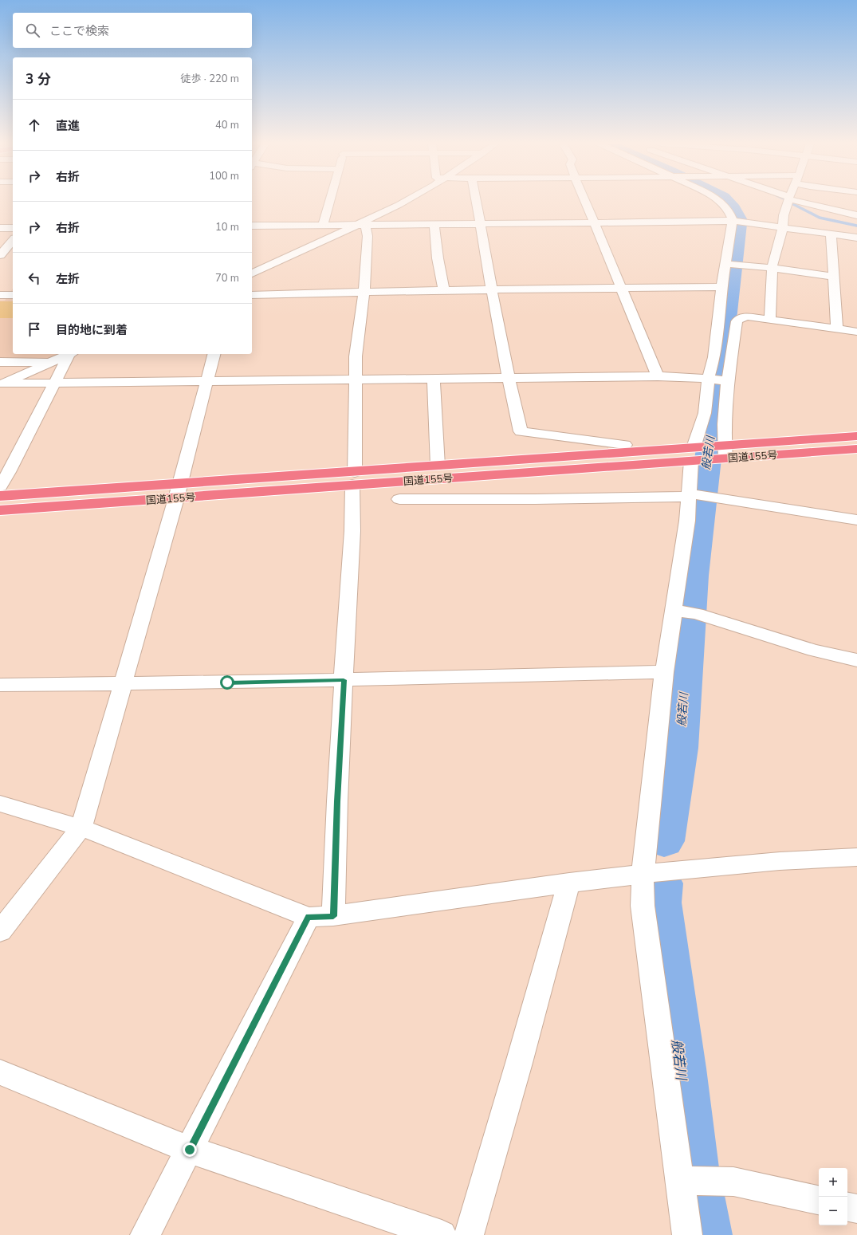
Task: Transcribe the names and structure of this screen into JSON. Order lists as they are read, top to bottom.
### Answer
{
  "streets": {
    "highway": ["国道155号"]
  },
  "water": ["般若川"],
  "page": {
    "search": "ここで検索",
    "heading": ["3 分", "徒歩 · 220 m"],
    "list": [
      ["直進", "40 m"],
      ["右折", "100 m"],
      ["右折", "10 m"],
      ["左折", "70 m"],
      "目的地に到着"
    ],
    "map_buttons": ["+", "−"]
  }
}
